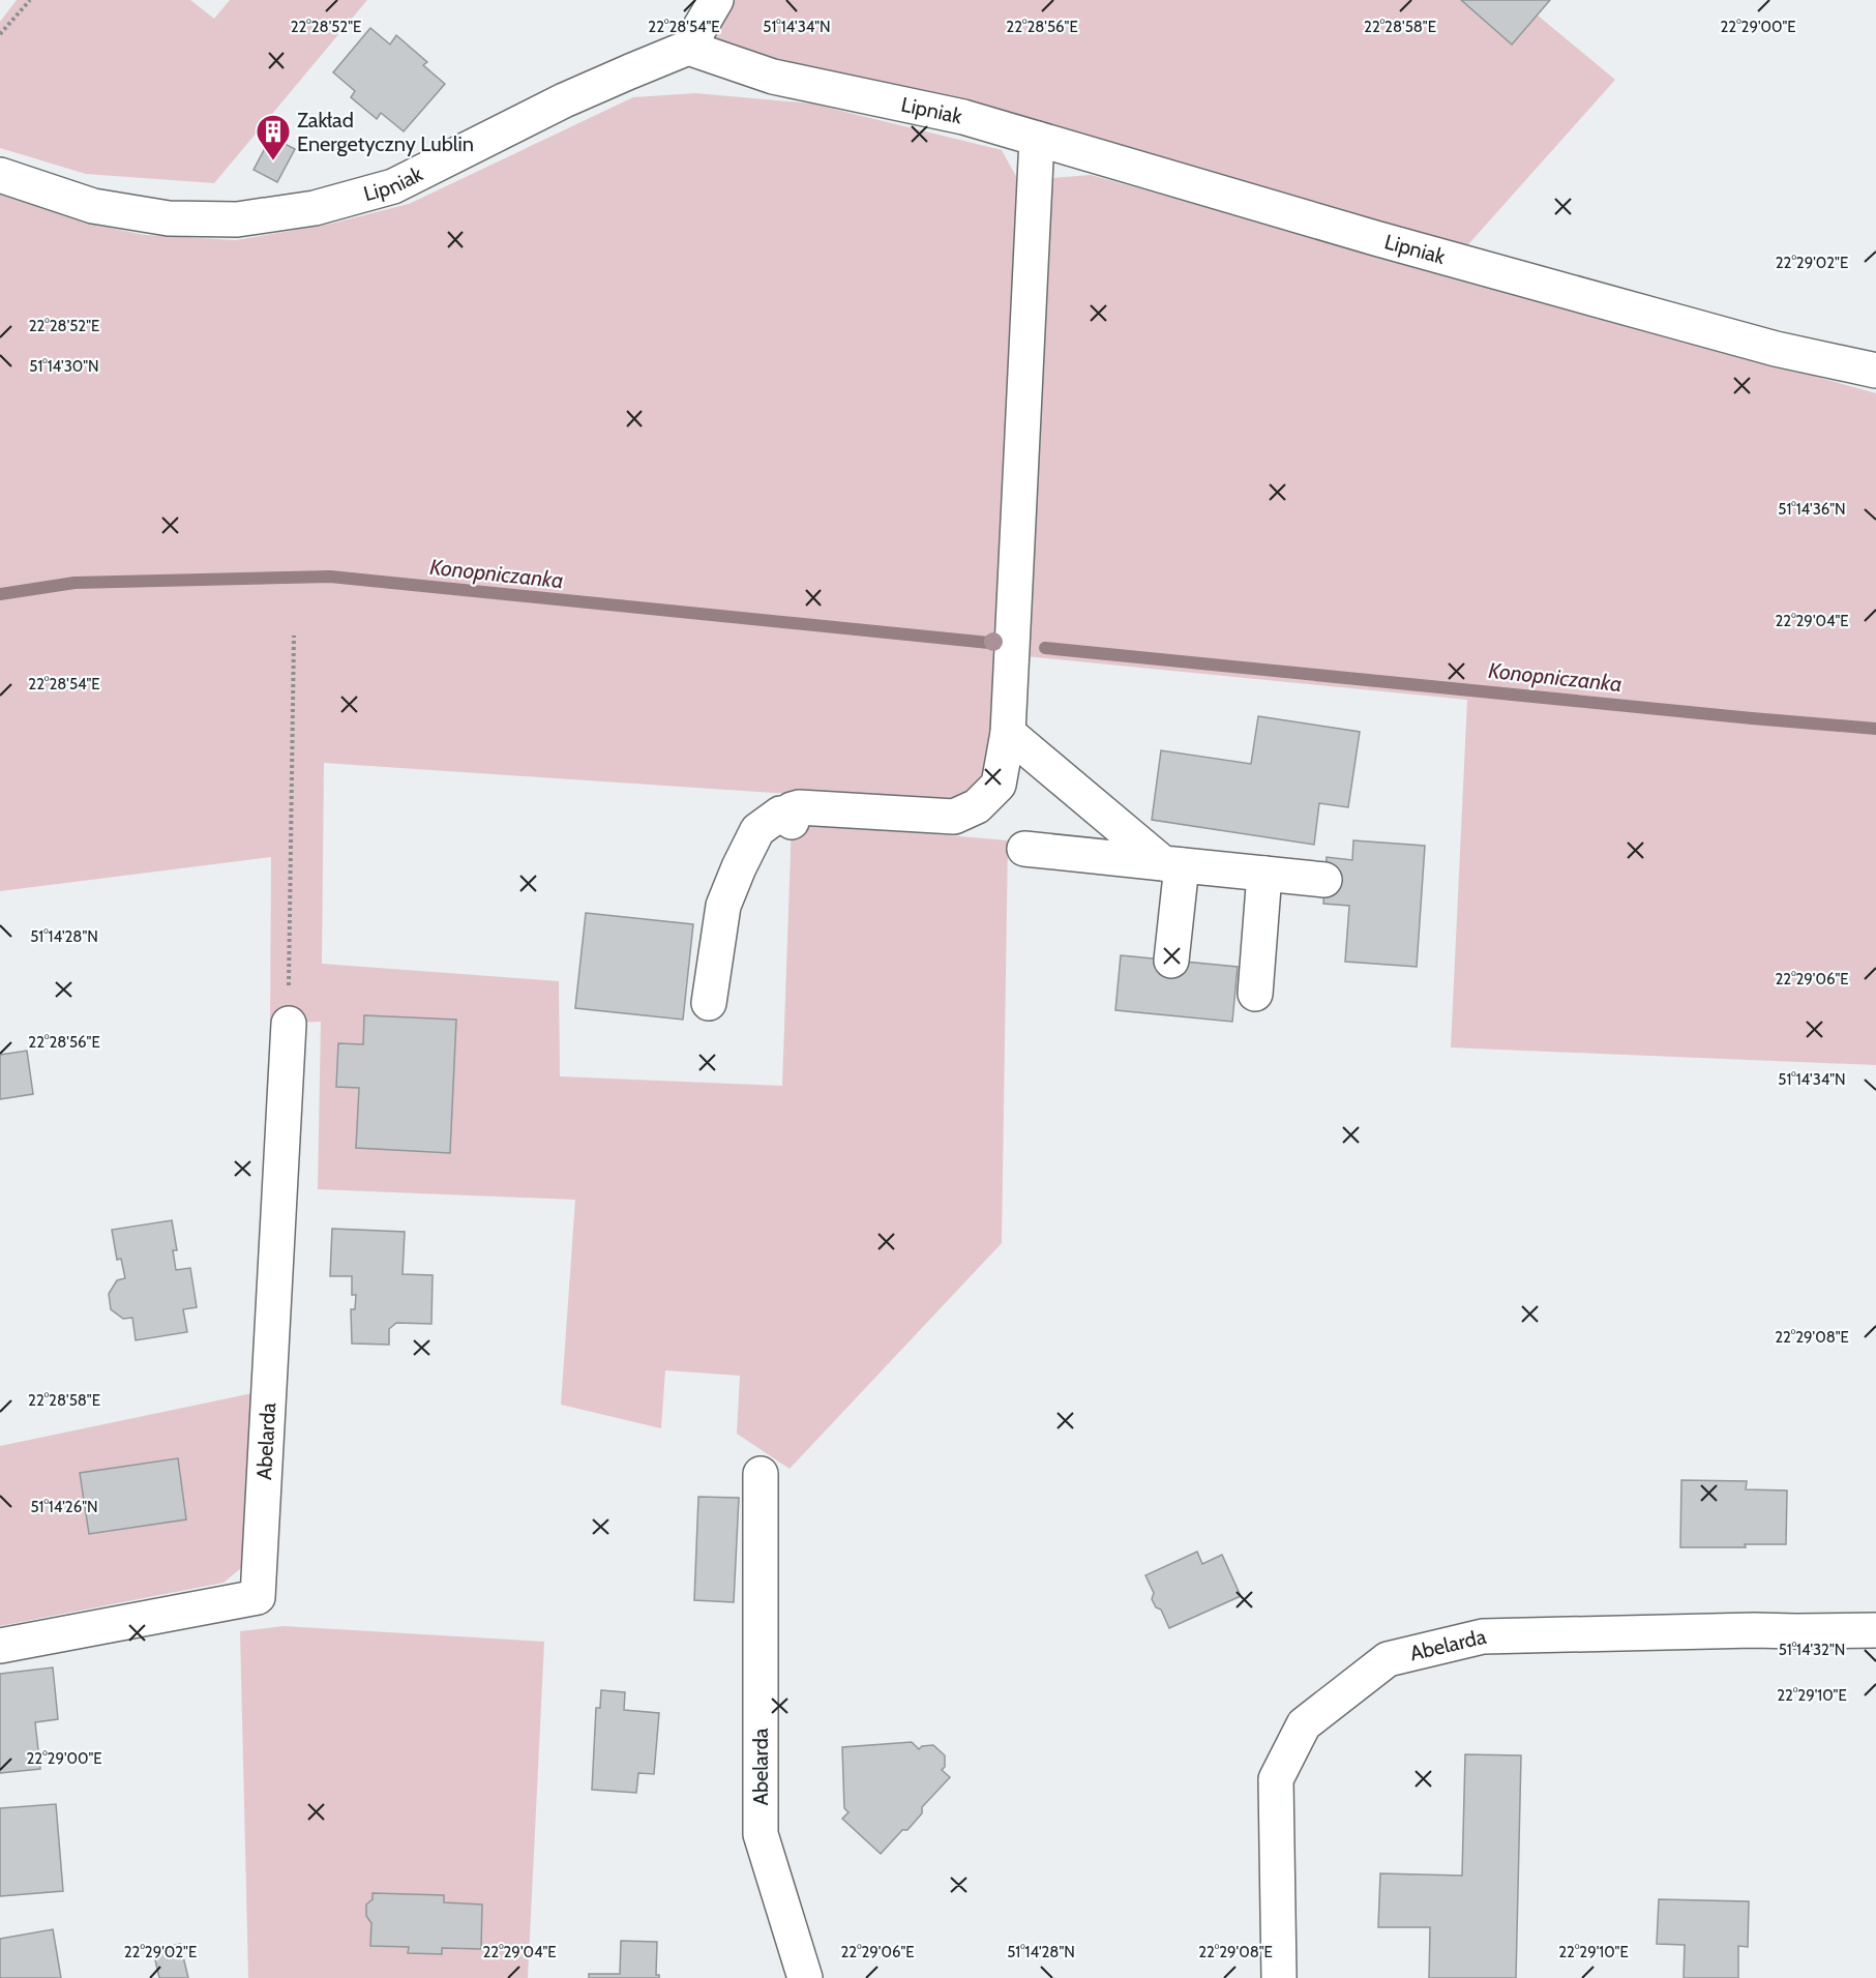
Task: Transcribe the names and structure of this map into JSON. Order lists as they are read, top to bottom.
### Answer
{
  "streets": {
    "street": ["Lipniak", "Abelarda"]
  },
  "water": ["Konopniczanka"],
  "places": {
    "building": ["Zakład Energetyczny Lublin"]
  },
  "coordinates": [
    "22°28'52\"E",
    "22°28'54\"E",
    "51°14'34\"N",
    "22°28'56\"E",
    "22°28'58\"E",
    "22°29'00\"E",
    "22°29'02\"E",
    "51°14'30\"N",
    "51°14'36\"N",
    "22°29'04\"E",
    "51°14'28\"N",
    "22°29'06\"E",
    "22°29'08\"E",
    "51°14'26\"N",
    "51°14'32\"N",
    "22°29'10\"E"
  ]
}
